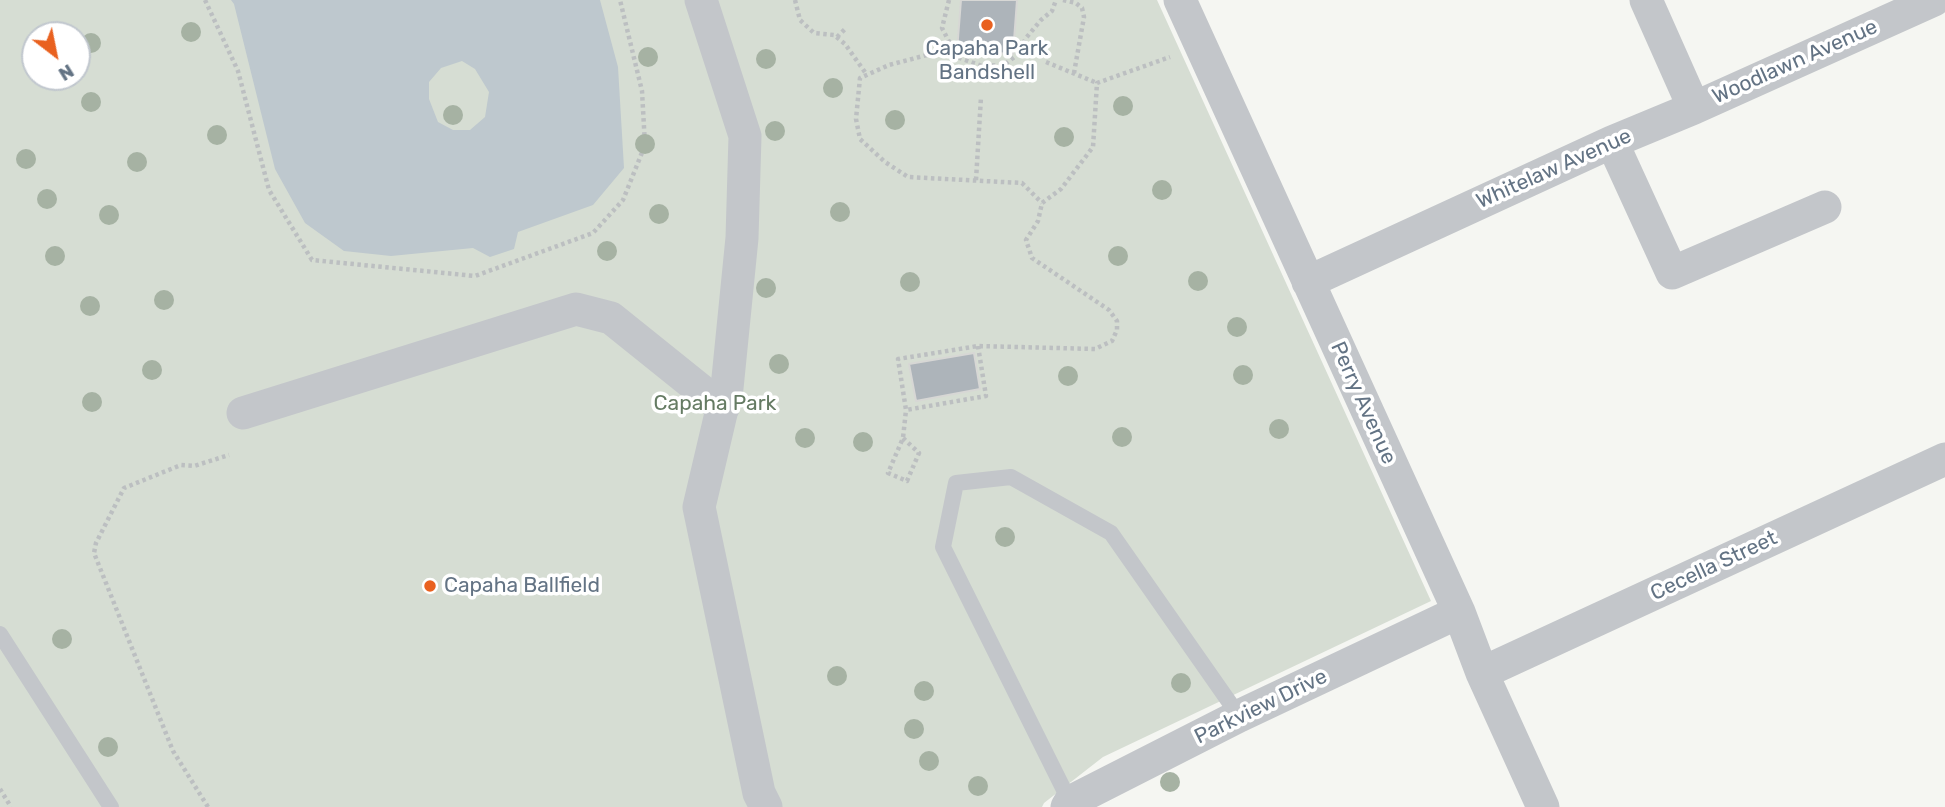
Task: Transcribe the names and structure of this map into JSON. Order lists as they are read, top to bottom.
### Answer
{
  "streets": {
    "street": [
      "Woodlawn Avenue",
      "Whitelaw Avenue",
      "Perry Avenue",
      "Cecella Street",
      "Parkview Drive"
    ]
  },
  "crossings": [
    ["Woodlawn Avenue", "Whitelaw Avenue"],
    ["Whitelaw Avenue", "Perry Avenue"],
    ["Perry Avenue", "Cecella Street"],
    ["Perry Avenue", "Parkview Drive"]
  ],
  "parks": ["Capaha Park"],
  "places": ["Capaha Park Bandshell", "Capaha Ballfield"],
  "north": "bottom right"
}
